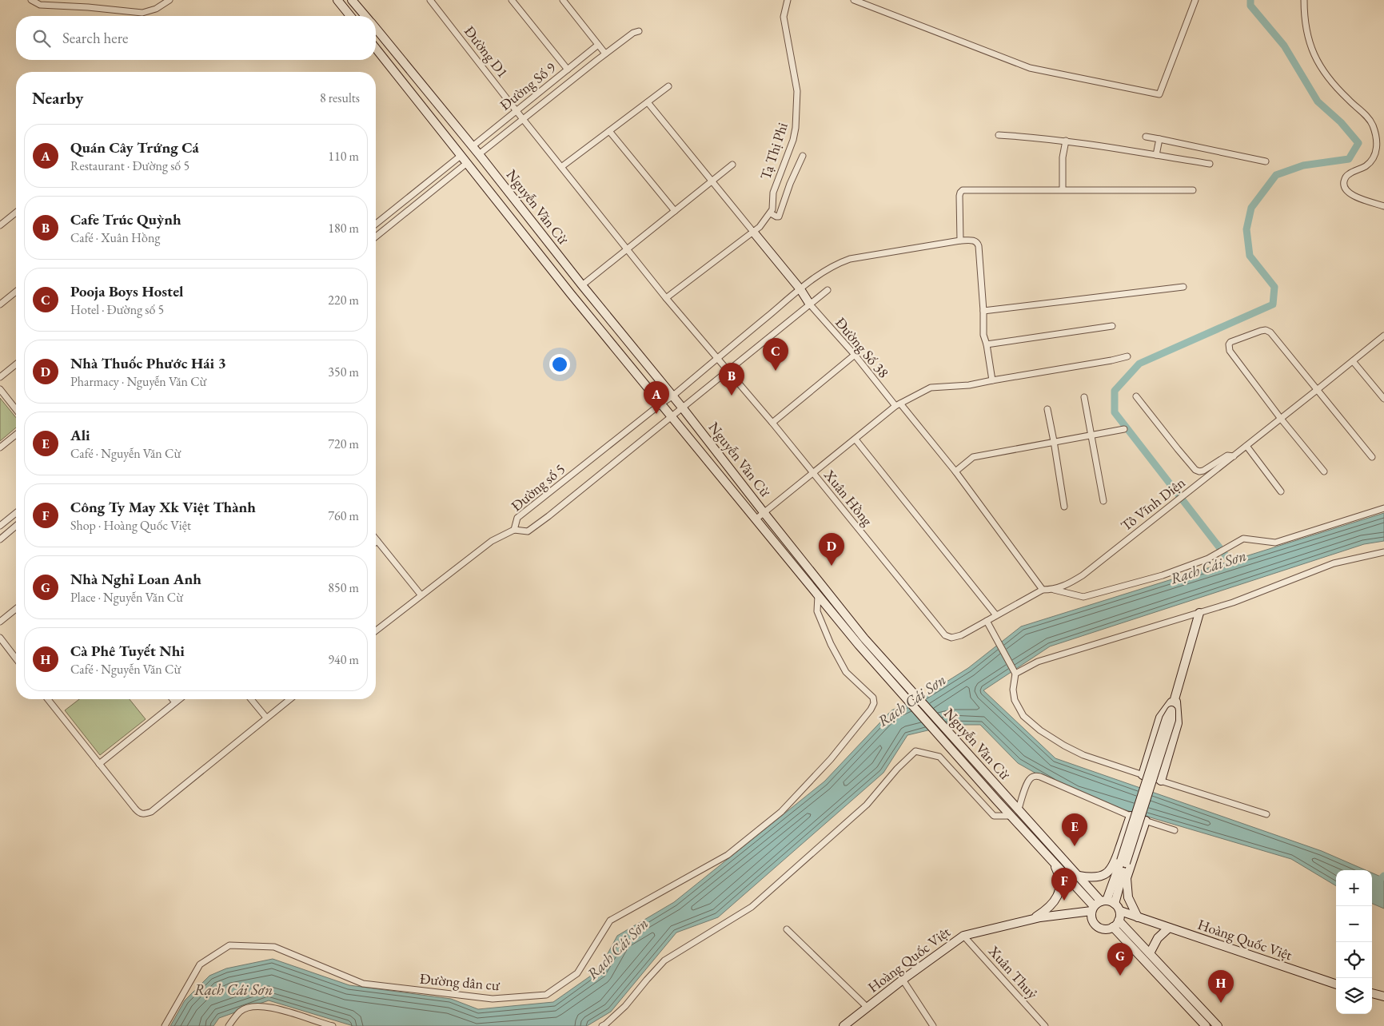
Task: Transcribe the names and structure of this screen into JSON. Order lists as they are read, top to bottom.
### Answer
{
  "streets": {
    "main road": ["Nguyễn Văn Cừ", "Hoàng Quốc Việt"],
    "street": [
      "Đường D1",
      "Đường Số 9",
      "Tạ Thị Phi",
      "Đường Số 38",
      "Đường số 5",
      "Xuân Hồng",
      "Tô Vĩnh Diện",
      "Xuân Thuỷ",
      "Đường dân cư"
    ]
  },
  "crossings": [
    ["Đường D1", "Đường Số 9"],
    ["Đường D1", "Xuân Hồng"],
    ["Đường Số 9", "Nguyễn Văn Cừ"],
    ["Nguyễn Văn Cừ", "Đường số 5"],
    ["Nguyễn Văn Cừ", "Hoàng Quốc Việt"],
    ["Nguyễn Văn Cừ", "Đường dân cư"],
    ["Đường Số 38", "Đường số 5"],
    ["Đường Số 38", "Tô Vĩnh Diện"],
    ["Đường số 5", "Xuân Hồng"],
    ["Xuân Hồng", "Tô Vĩnh Diện"],
    ["Hoàng Quốc Việt", "Xuân Thuỷ"]
  ],
  "water": ["Rạch Cái Sơn"],
  "page": {
    "search": "Search here",
    "heading": ["Nearby", "8 results"],
    "list": [
      {
        "mark": "A",
        "name": "Quán Cây Trứng Cá",
        "note": "Restaurant · Đường số 5",
        "value": "110 m"
      },
      {
        "mark": "B",
        "name": "Cafe Trúc Quỳnh",
        "note": "Café · Xuân Hồng",
        "value": "180 m"
      },
      {
        "mark": "C",
        "name": "Pooja Boys Hostel",
        "note": "Hotel · Đường số 5",
        "value": "220 m"
      },
      {
        "mark": "D",
        "name": "Nhà Thuốc Phước Hái 3",
        "note": "Pharmacy · Nguyễn Văn Cừ",
        "value": "350 m"
      },
      {
        "mark": "E",
        "name": "Ali",
        "note": "Café · Nguyễn Văn Cừ",
        "value": "720 m"
      },
      {
        "mark": "F",
        "name": "Công Ty May Xk Việt Thành",
        "note": "Shop · Hoàng Quốc Việt",
        "value": "760 m"
      },
      {
        "mark": "G",
        "name": "Nhà Nghỉ Loan Anh",
        "note": "Place · Nguyễn Văn Cừ",
        "value": "850 m"
      },
      {
        "mark": "H",
        "name": "Cà Phê Tuyết Nhi",
        "note": "Café · Nguyễn Văn Cừ",
        "value": "940 m"
      }
    ],
    "pins": [
      "C",
      "B",
      "A",
      "D",
      "E",
      "F",
      "G",
      "H"
    ],
    "map_buttons": ["+", "−"]
  }
}
